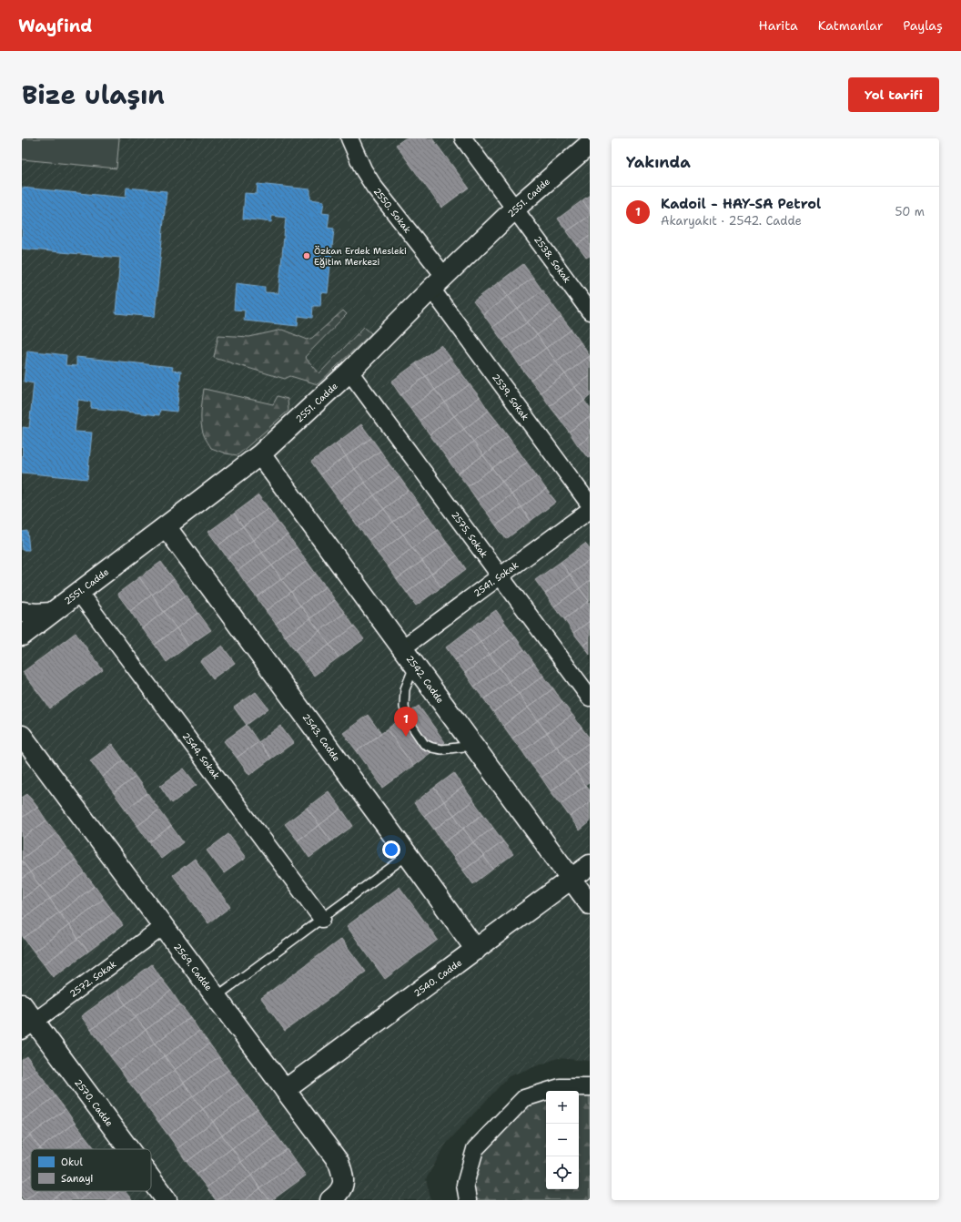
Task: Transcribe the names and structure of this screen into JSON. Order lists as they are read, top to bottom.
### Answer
{
  "streets": {
    "street": [
      "2551. Cadde",
      "2550. Sokak",
      "2538. Sokak",
      "2539. Sokak",
      "2575. Sokak",
      "2541. Sokak",
      "2542. Cadde",
      "2543. Cadde",
      "2544. Sokak",
      "2569. Cadde",
      "2540. Cadde",
      "2572. Sokak",
      "2570. Cadde"
    ]
  },
  "crossings": [
    ["2551. Cadde", "2550. Sokak"],
    ["2551. Cadde", "2538. Sokak"],
    ["2551. Cadde", "2539. Sokak"],
    ["2551. Cadde", "2575. Sokak"],
    ["2551. Cadde", "2542. Cadde"],
    ["2551. Cadde", "2543. Cadde"],
    ["2551. Cadde", "2544. Sokak"],
    ["2550. Sokak", "2539. Sokak"],
    ["2575. Sokak", "2541. Sokak"],
    ["2541. Sokak", "2542. Cadde"],
    ["2542. Cadde", "2540. Cadde"],
    ["2543. Cadde", "2540. Cadde"],
    ["2569. Cadde", "2540. Cadde"],
    ["2569. Cadde", "2572. Sokak"],
    ["2572. Sokak", "2570. Cadde"]
  ],
  "places": ["Özkan Erdek Mesleki Eğitim Merkezi"],
  "legend": ["Okul", "Sanayi"],
  "page": {
    "header": "Wayfind",
    "nav": ["Harita", "Katmanlar", "Paylaş"],
    "title": "Bize ulaşın",
    "buttons": "Yol tarifi",
    "heading": "Yakında",
    "list": [
      {
        "mark": "1",
        "name": "Kadoil - HAY-SA Petrol",
        "note": "Akaryakıt · 2542. Cadde",
        "value": "50 m"
      }
    ],
    "pins": "1",
    "map_buttons": ["+", "−"]
  }
}
